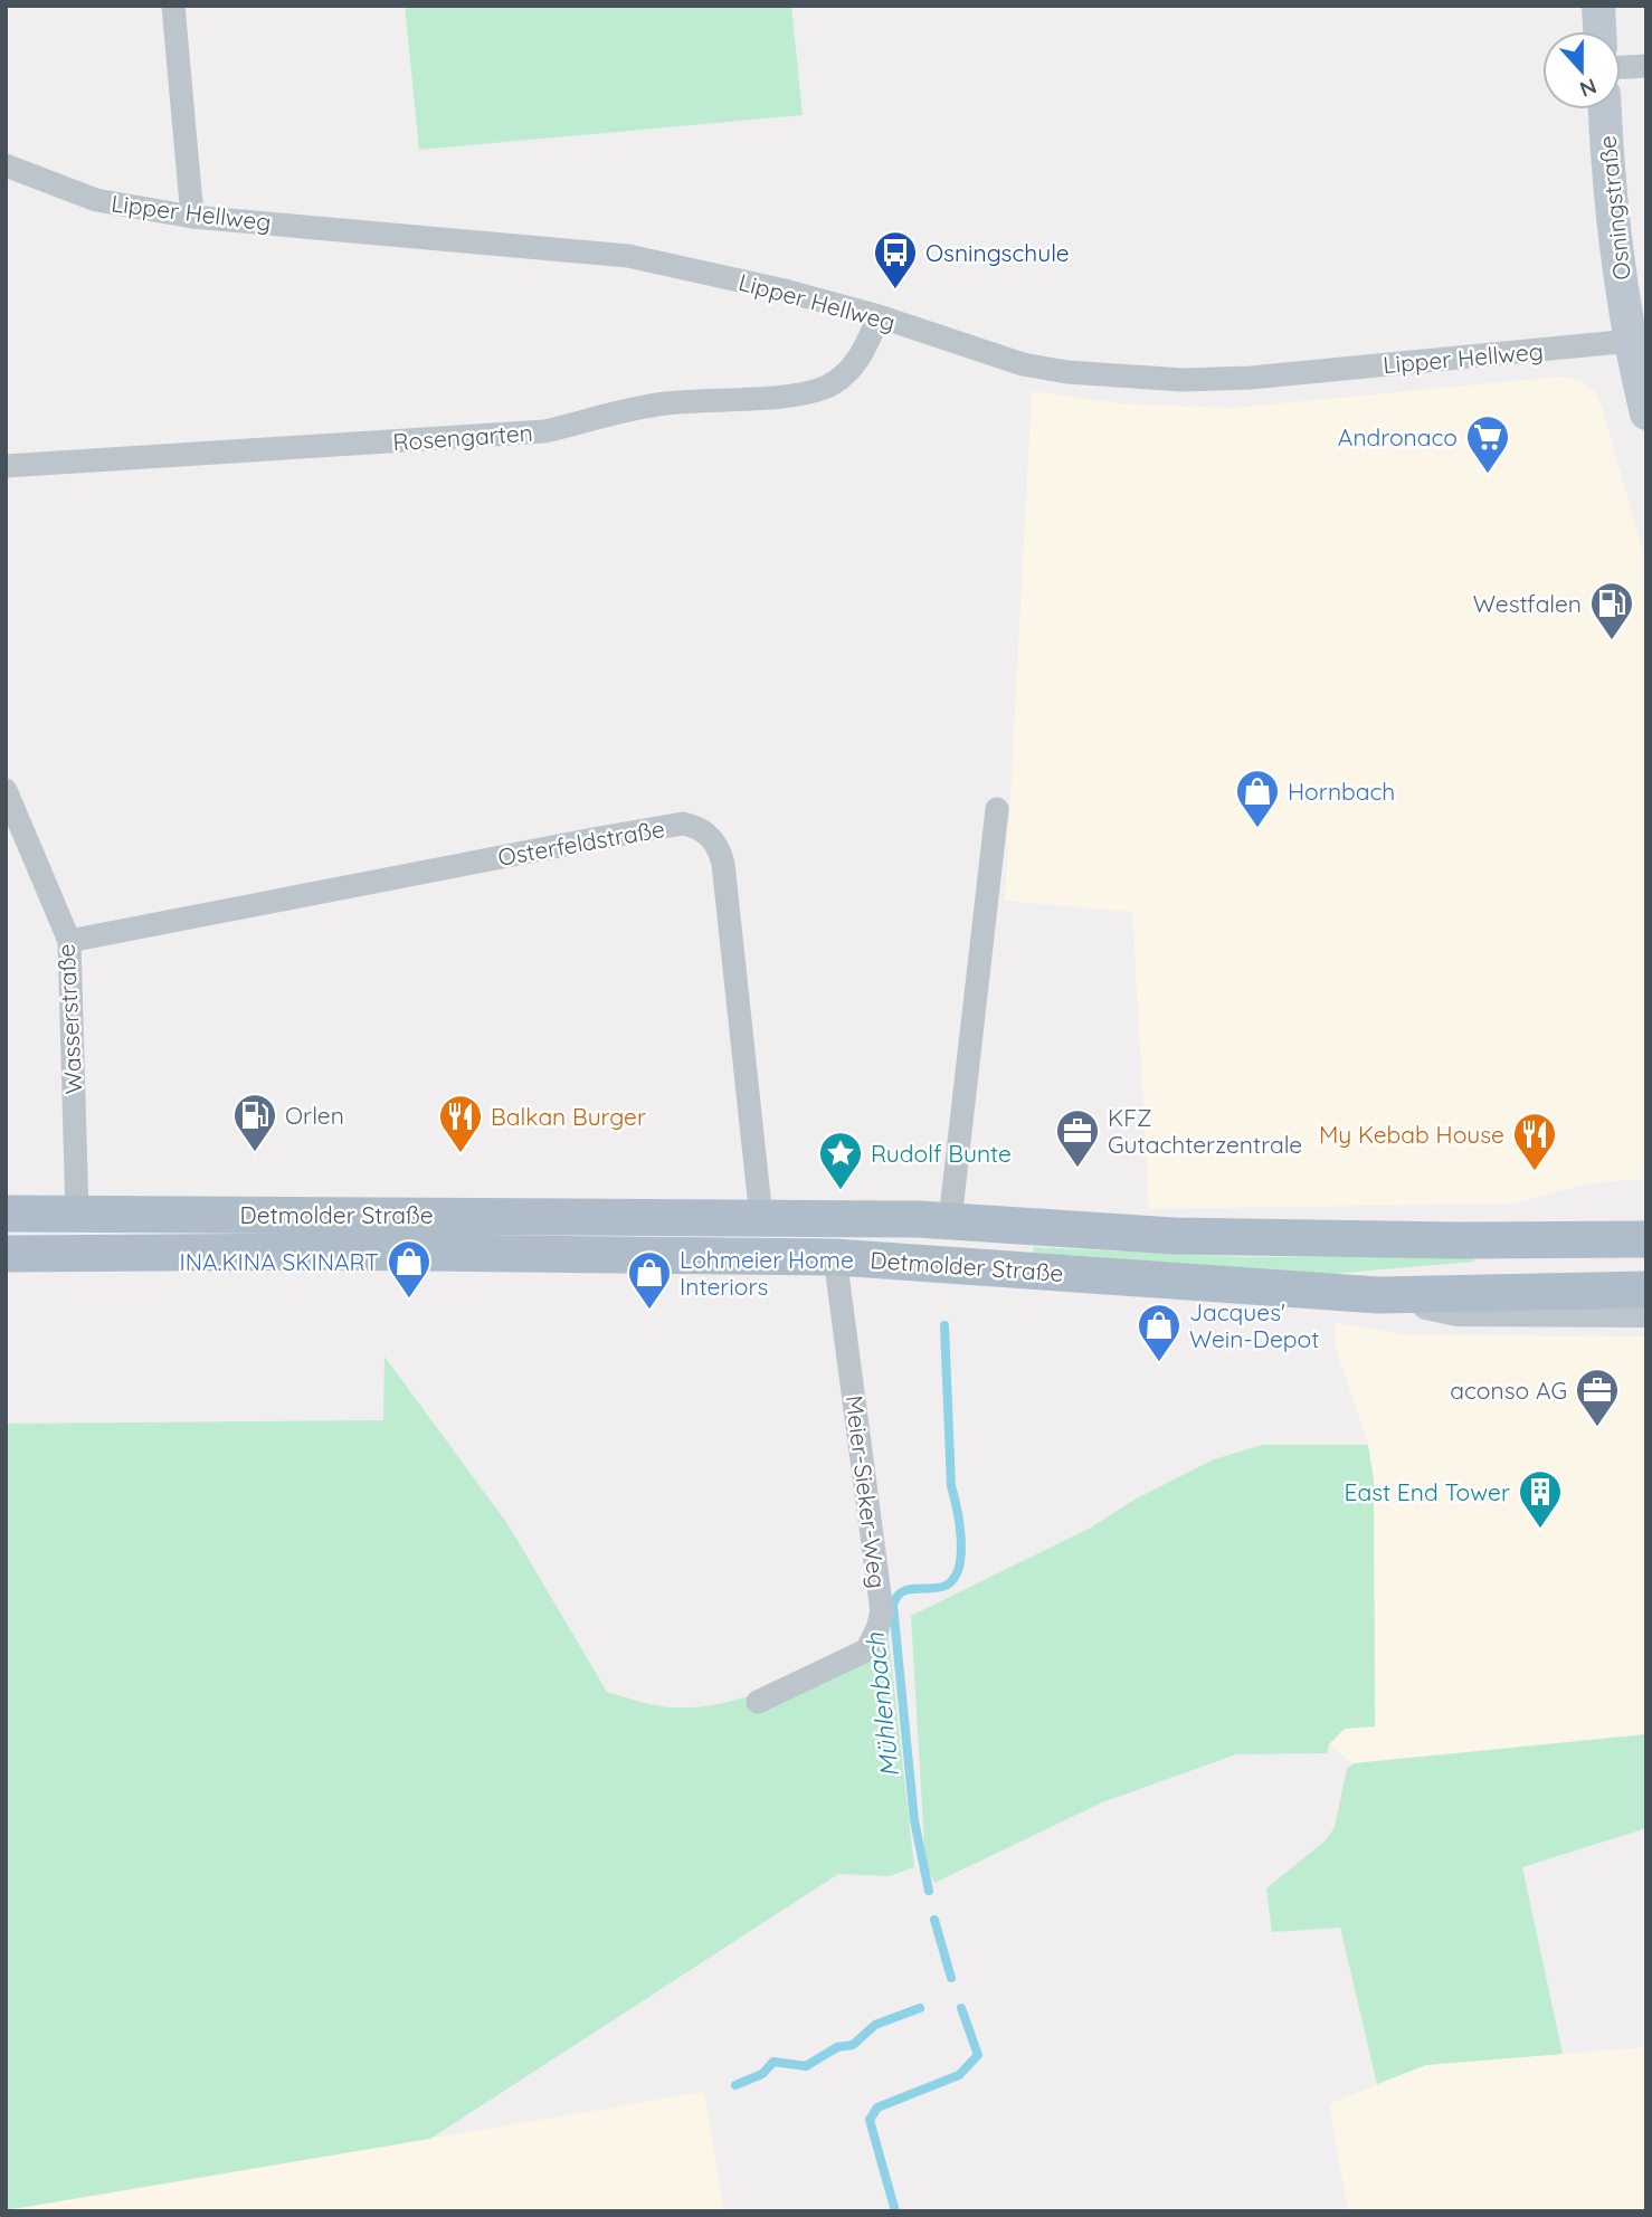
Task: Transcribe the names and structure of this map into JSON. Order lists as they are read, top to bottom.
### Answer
{
  "streets": {
    "main road": ["Osningstraße", "Detmolder Straße"],
    "street": [
      "Lipper Hellweg",
      "Rosengarten",
      "Osterfeldstraße",
      "Wasserstraße",
      "Meier-Sieker-Weg"
    ]
  },
  "crossings": [
    ["Osningstraße", "Lipper Hellweg"],
    ["Lipper Hellweg", "Rosengarten"],
    ["Osterfeldstraße", "Wasserstraße"],
    ["Osterfeldstraße", "Detmolder Straße"],
    ["Wasserstraße", "Detmolder Straße"],
    ["Detmolder Straße", "Meier-Sieker-Weg"]
  ],
  "water": ["Mühlenbach"],
  "places": {
    "bus stop": ["Osningschule"],
    "supermarket": ["Andronaco"],
    "fuel station": ["Westfalen", "Orlen"],
    "shop": [
      "Hornbach",
      "INA.KINA SKINART",
      "Lohmeier Home Interiors",
      "Jacques' Wein-Depot"
    ],
    "restaurant": ["Balkan Burger", "My Kebab House"],
    "office": ["KFZ Gutachterzentrale", "aconso AG"],
    "place": ["Rudolf Bunte"],
    "building": ["East End Tower"]
  },
  "north": "bottom"
}
